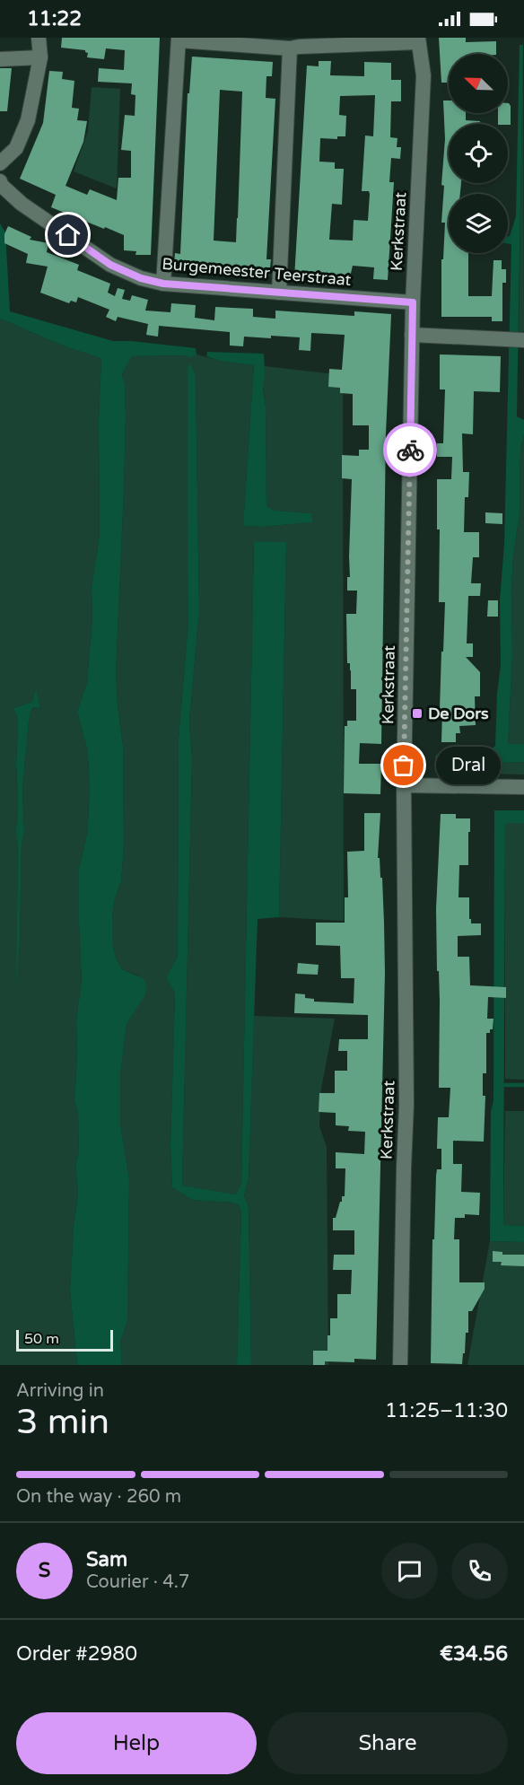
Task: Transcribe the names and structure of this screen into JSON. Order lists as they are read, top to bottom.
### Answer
{
  "streets": {
    "street": ["Kerkstraat", "Burgemeester Teerstraat"]
  },
  "crossings": [
    ["Kerkstraat", "Burgemeester Teerstraat"]
  ],
  "places": {
    "transit": ["De Dors"],
    "other": ["Dral"]
  },
  "scale_bar": "50 m",
  "north": "top left",
  "page": {
    "status": "11:22",
    "bubble": "Dral",
    "scale": "50 m",
    "heading": ["3 min", "Arriving in", "11:25–11:30"],
    "panel": [
      "Sam",
      "Courier · 4.7",
      "Order #2980",
      "€34.56"
    ],
    "bar": "On the way · 260 m",
    "round": "S",
    "buttons": ["Help", "Share"]
  }
}
